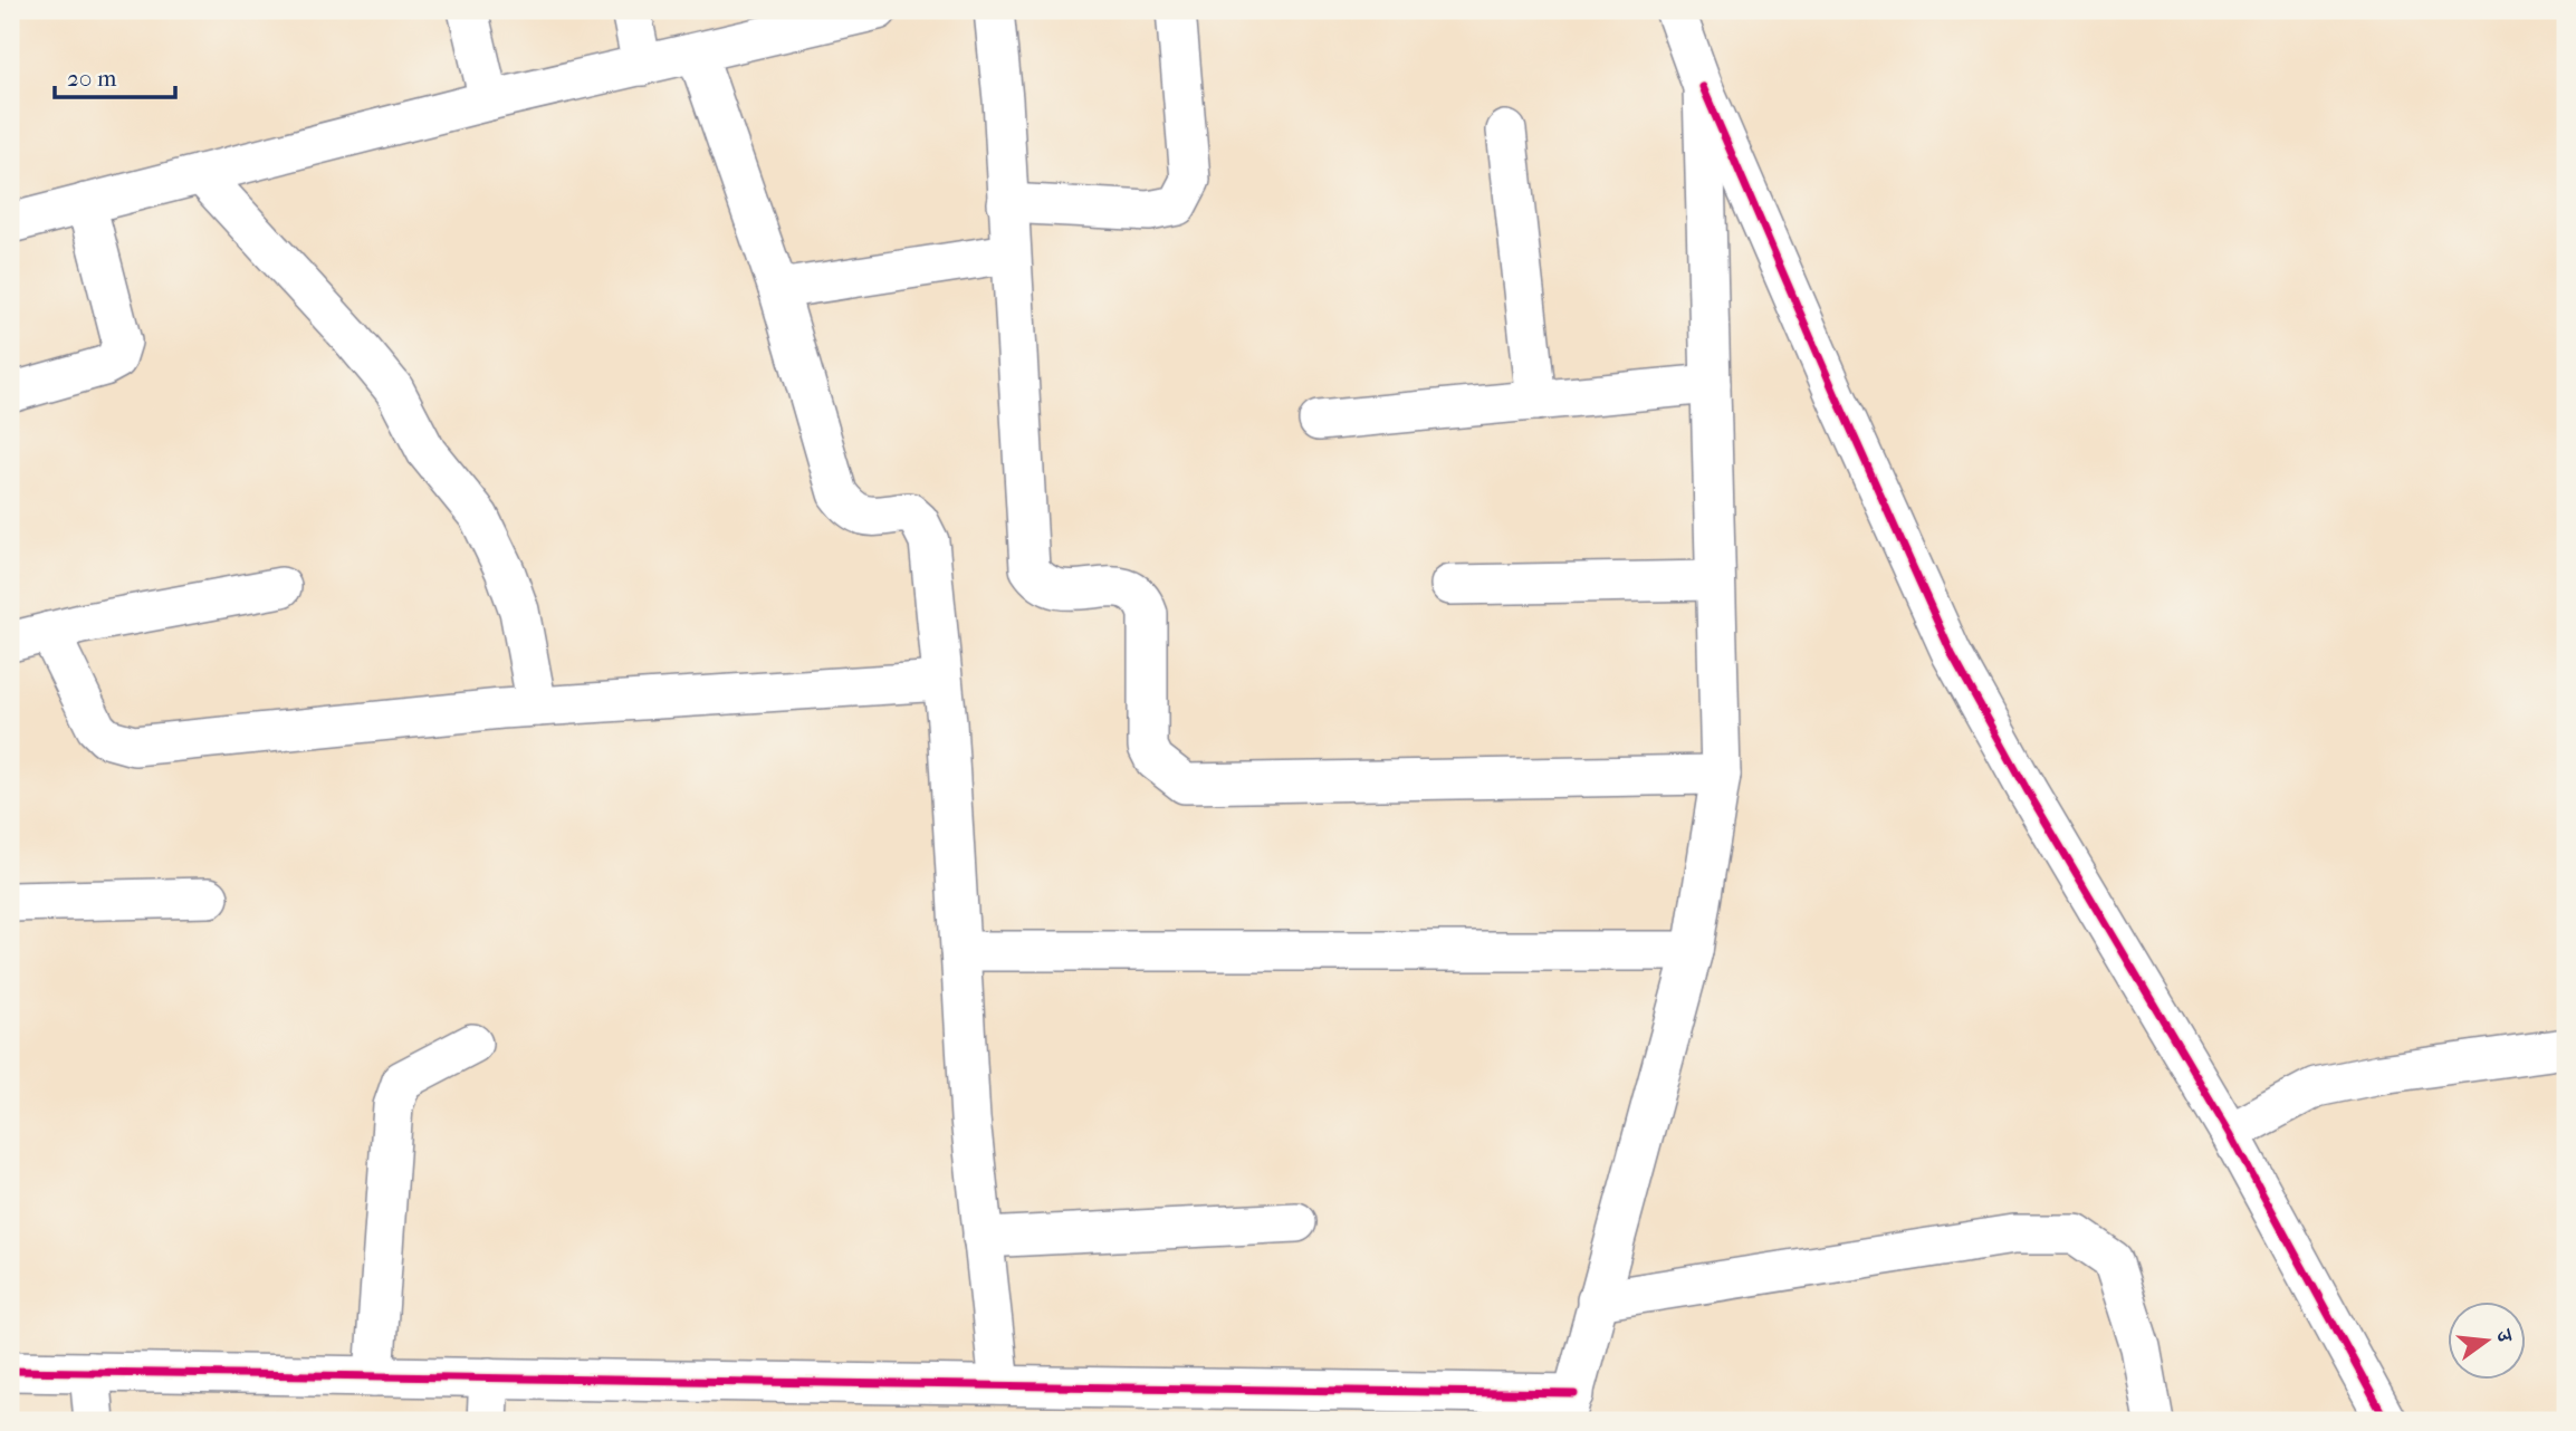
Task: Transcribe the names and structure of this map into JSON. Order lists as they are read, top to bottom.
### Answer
{
  "scale_bar": "20 m",
  "north": "right"
}
